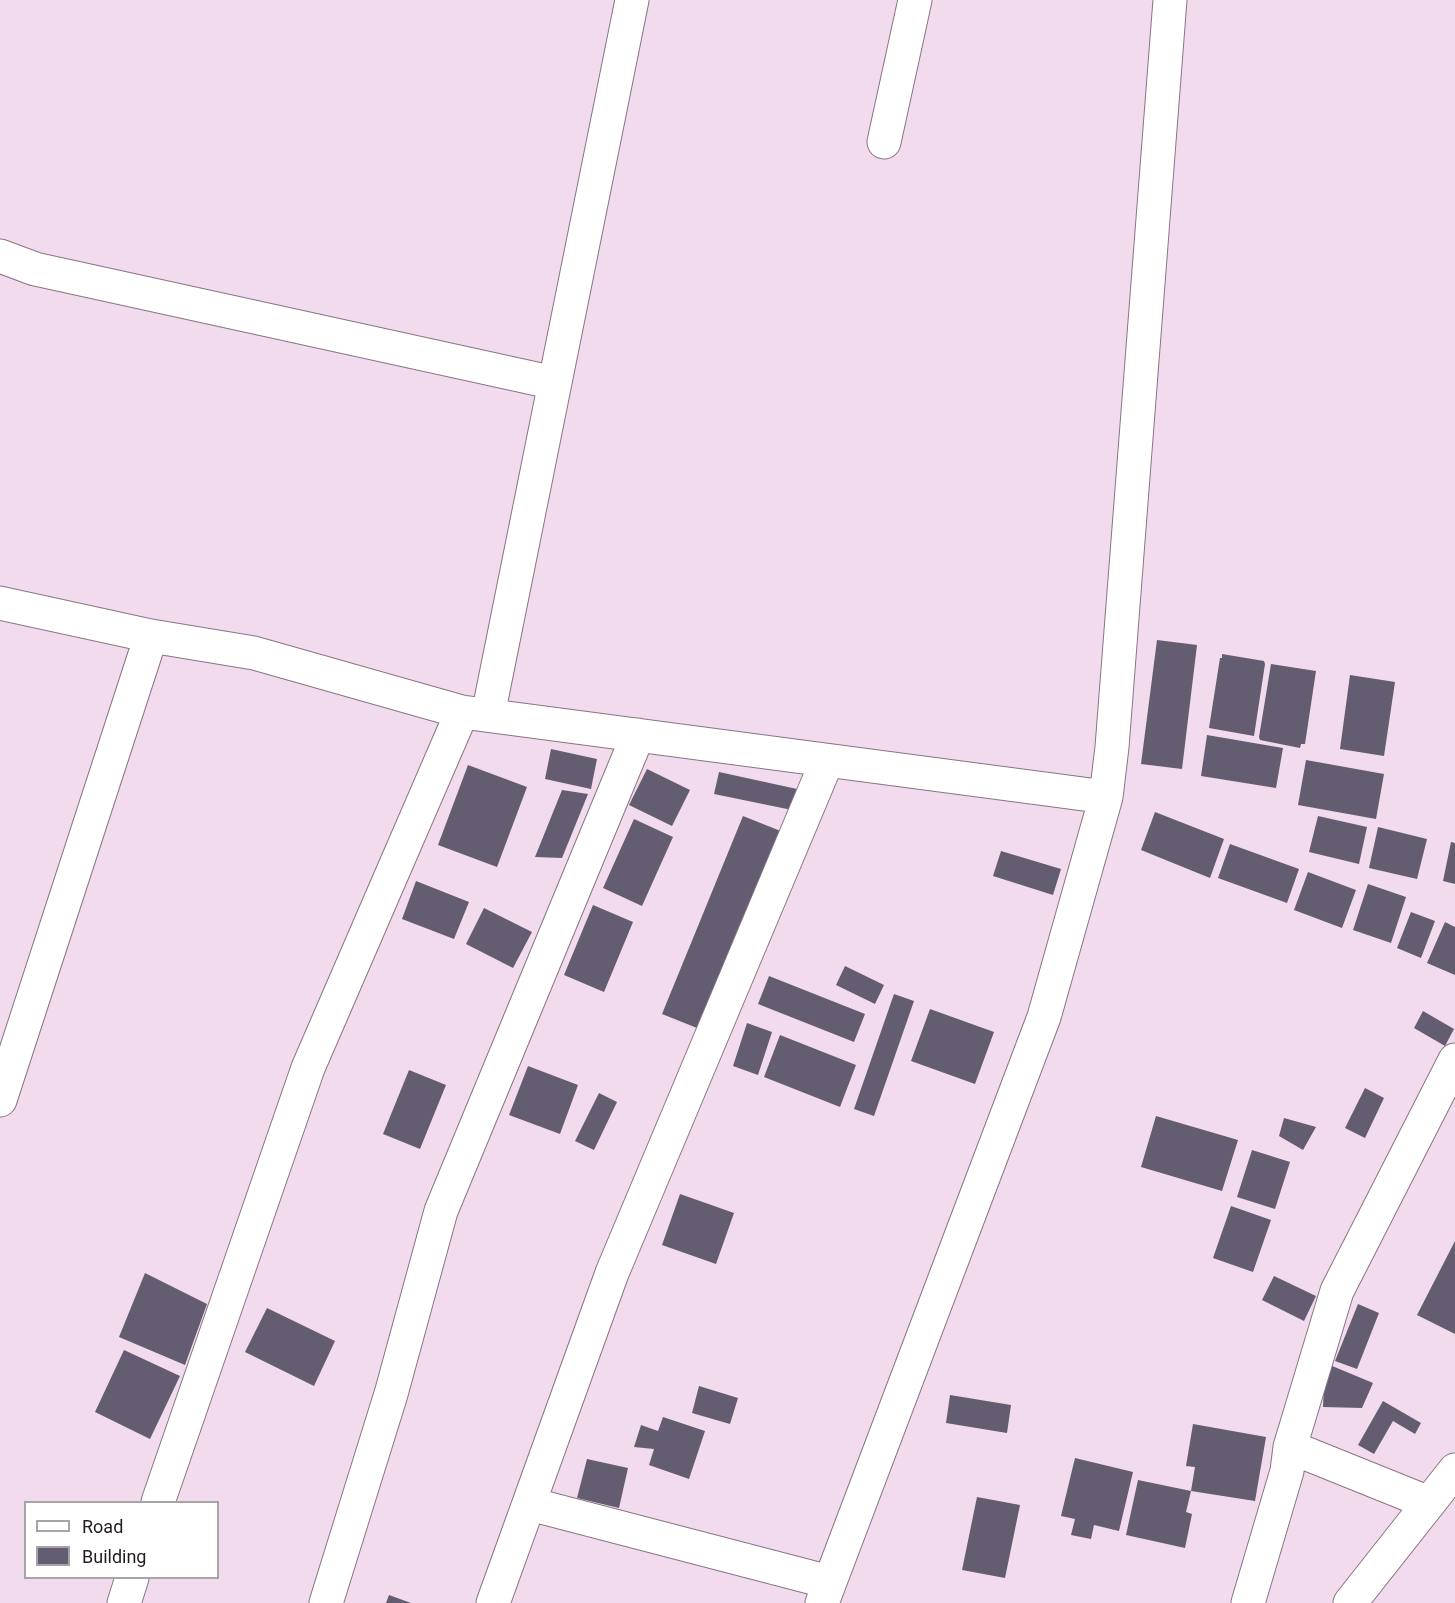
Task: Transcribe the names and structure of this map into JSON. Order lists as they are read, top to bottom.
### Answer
{
  "legend": ["Road", "Building"]
}
